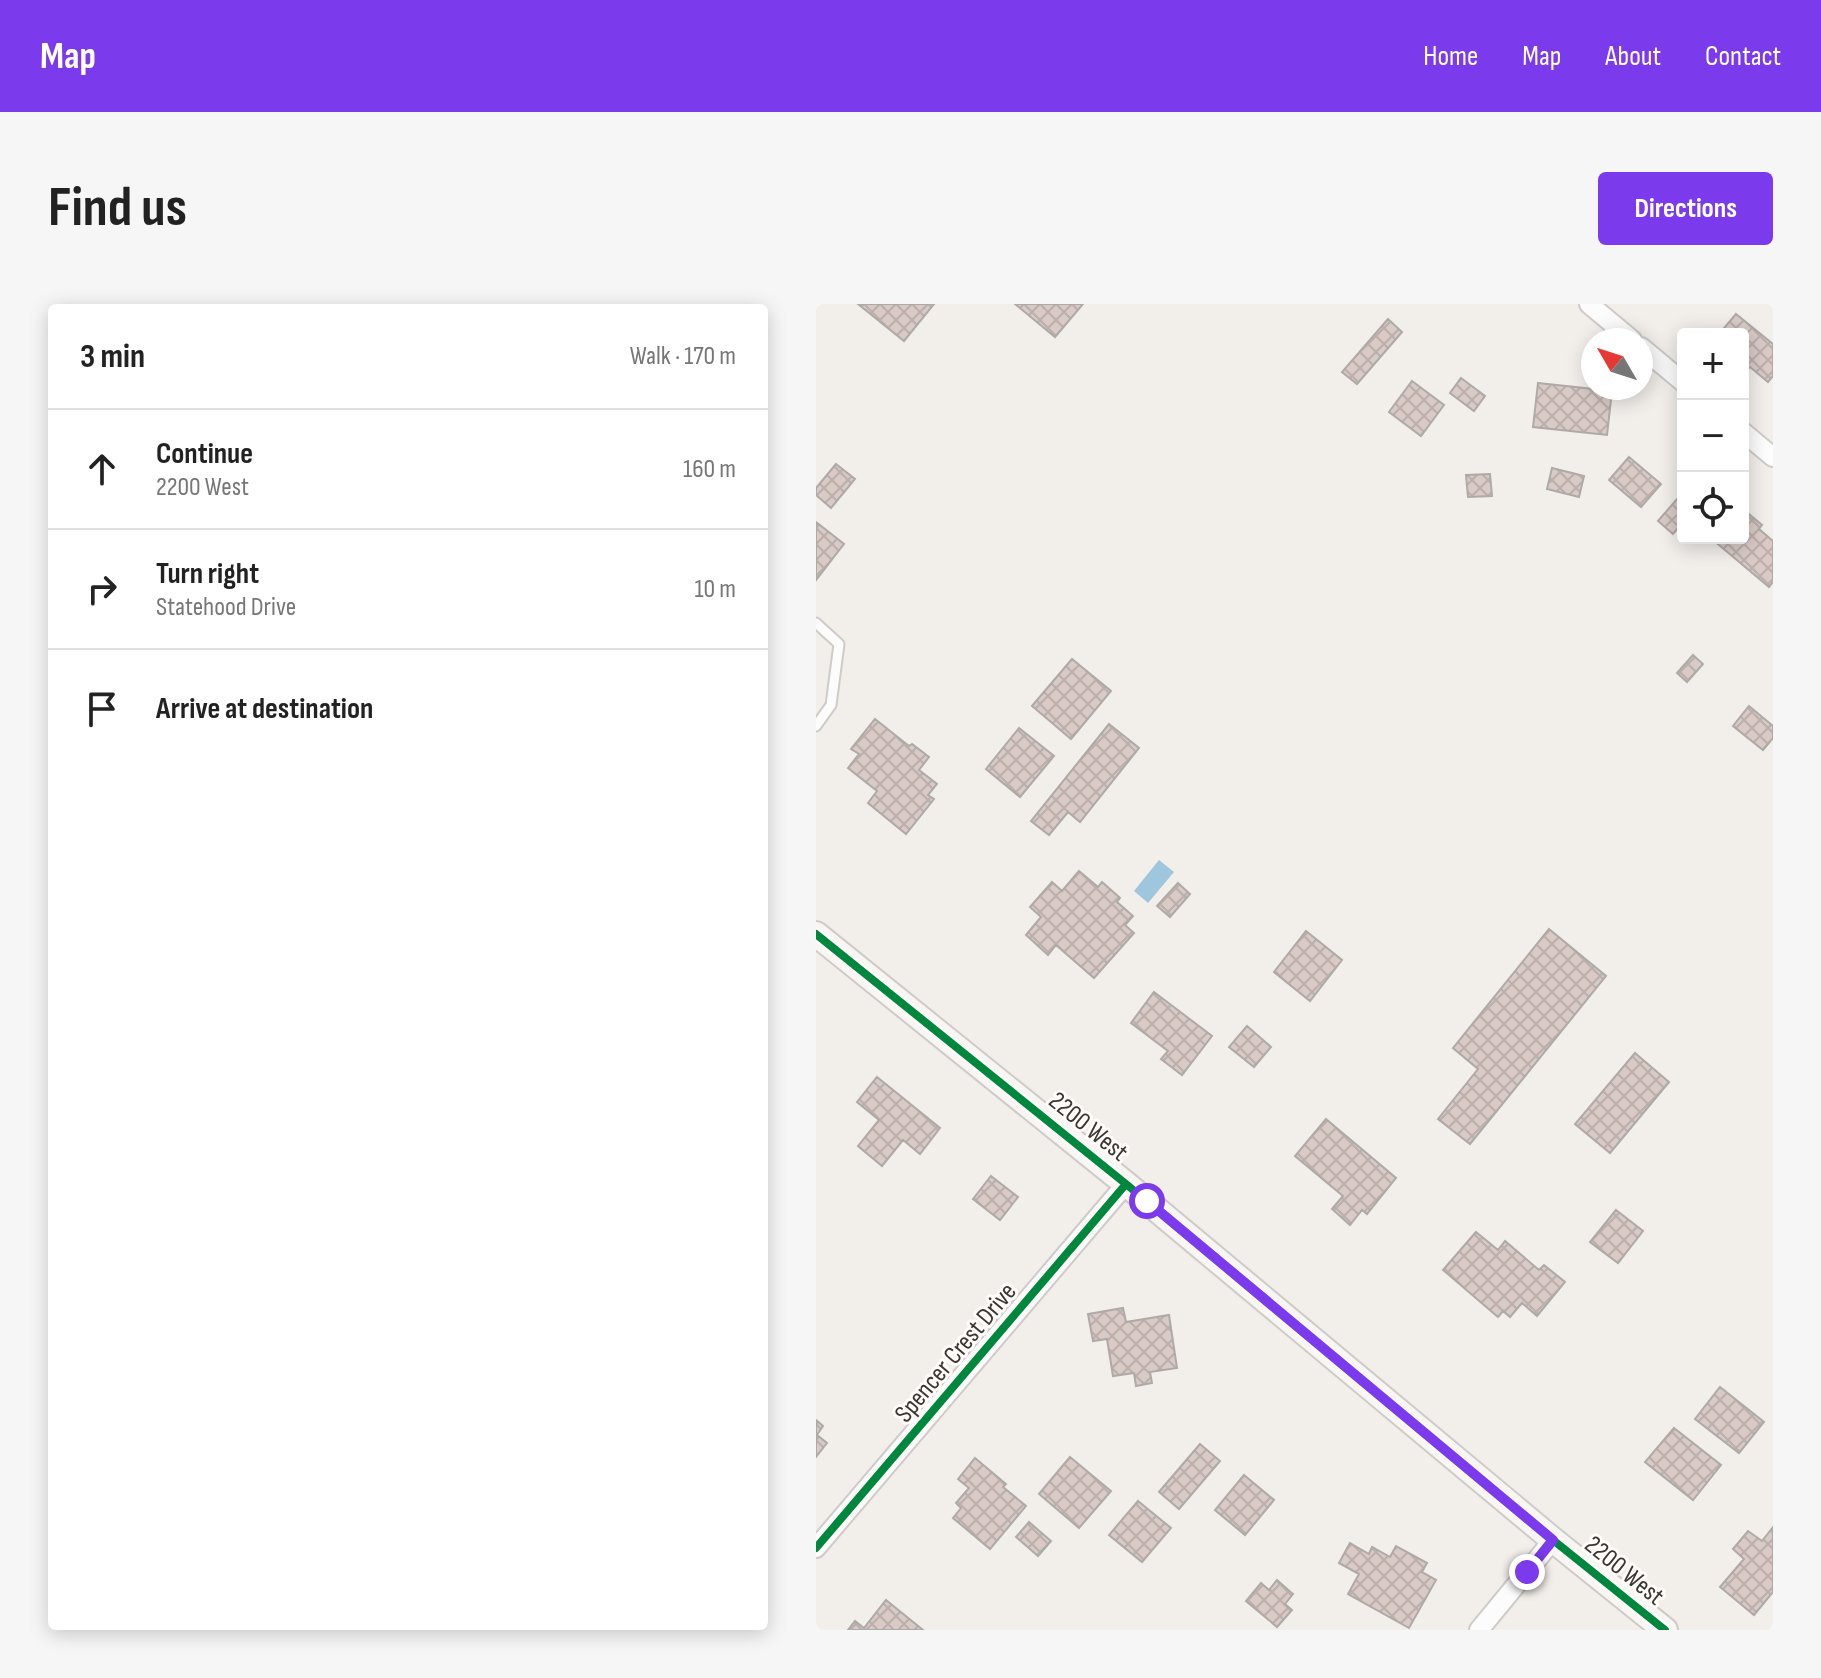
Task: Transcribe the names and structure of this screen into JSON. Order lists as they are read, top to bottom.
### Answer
{
  "streets": {
    "street": ["2200 West", "Spencer Crest Drive"]
  },
  "crossings": [
    ["2200 West", "Spencer Crest Drive"]
  ],
  "north": "top left",
  "page": {
    "header": "Map",
    "nav": [
      "Home",
      "Map",
      "About",
      "Contact"
    ],
    "buttons": "Directions",
    "title": "Find us",
    "heading": ["3 min", "Walk · 170 m"],
    "map_buttons": ["+", "−"],
    "list": [
      ["Continue", "2200 West", "160 m"],
      ["Turn right", "Statehood Drive", "10 m"],
      "Arrive at destination"
    ]
  }
}
